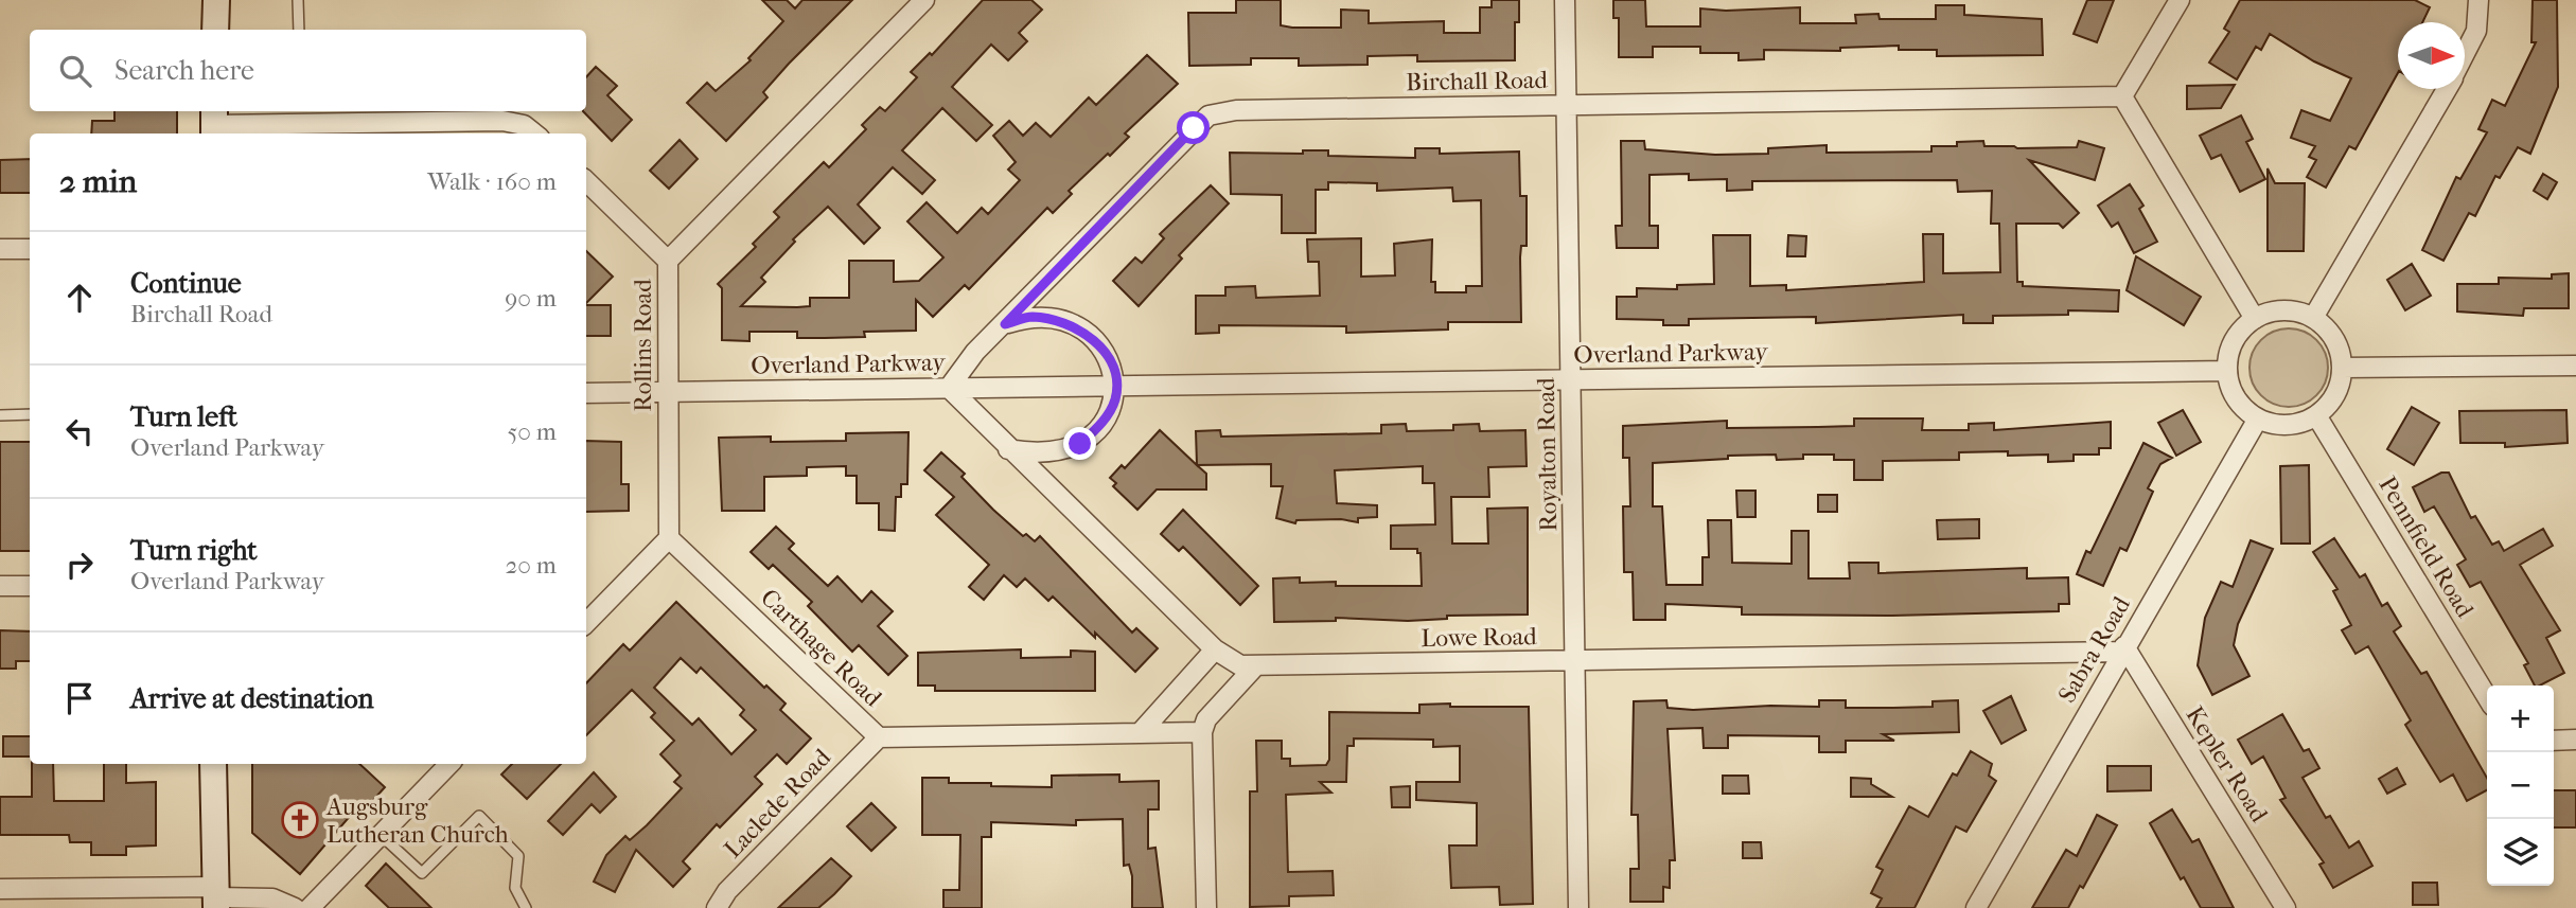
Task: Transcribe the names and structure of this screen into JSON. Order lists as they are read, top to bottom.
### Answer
{
  "streets": {
    "street": [
      "Birchall Road",
      "Rollins Road",
      "Overland Parkway",
      "Royalton Road",
      "Pennfield Road",
      "Lowe Road",
      "Carthage Road",
      "Sabra Road",
      "Kepler Road",
      "Laclede Road"
    ]
  },
  "crossings": [
    ["Birchall Road", "Overland Parkway"],
    ["Birchall Road", "Royalton Road"],
    ["Birchall Road", "Lowe Road"],
    ["Rollins Road", "Overland Parkway"],
    ["Rollins Road", "Carthage Road"],
    ["Overland Parkway", "Royalton Road"],
    ["Overland Parkway", "Pennfield Road"],
    ["Overland Parkway", "Lowe Road"],
    ["Overland Parkway", "Sabra Road"],
    ["Royalton Road", "Lowe Road"],
    ["Pennfield Road", "Sabra Road"],
    ["Lowe Road", "Sabra Road"],
    ["Lowe Road", "Kepler Road"],
    ["Carthage Road", "Laclede Road"],
    ["Sabra Road", "Kepler Road"]
  ],
  "places": {
    "church": ["Augsburg Lutheran Church"]
  },
  "north": "right",
  "page": {
    "search": "Search here",
    "heading": ["2 min", "Walk · 160 m"],
    "list": [
      ["Continue", "Birchall Road", "90 m"],
      ["Turn left", "Overland Parkway", "50 m"],
      ["Turn right", "Overland Parkway", "20 m"],
      "Arrive at destination"
    ],
    "map_buttons": ["+", "−"]
  }
}
